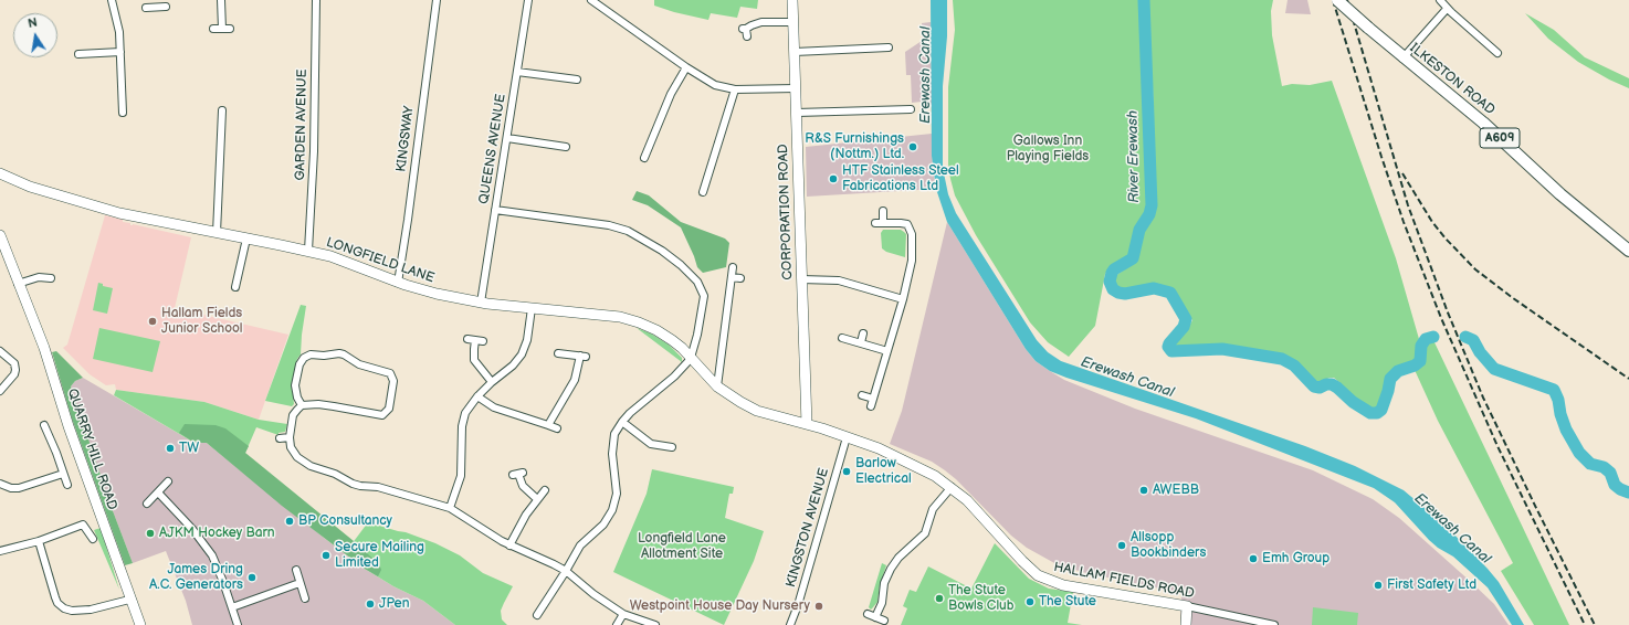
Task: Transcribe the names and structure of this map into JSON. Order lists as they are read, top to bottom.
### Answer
{
  "streets": {
    "main road": ["ILKESTON ROAD", "A609"],
    "street": [
      "GARDEN AVENUE",
      "KINGSWAY",
      "QUEENS AVENUE",
      "CORPORATION ROAD",
      "LONGFIELD LANE",
      "QUARRY HILL ROAD",
      "KINGSTON AVENUE",
      "HALLAM FIELDS ROAD"
    ]
  },
  "crossings": [
    ["GARDEN AVENUE", "LONGFIELD LANE"],
    ["KINGSWAY", "LONGFIELD LANE"],
    ["QUEENS AVENUE", "LONGFIELD LANE"],
    ["CORPORATION ROAD", "LONGFIELD LANE"],
    ["CORPORATION ROAD", "HALLAM FIELDS ROAD"],
    ["LONGFIELD LANE", "HALLAM FIELDS ROAD"],
    ["KINGSTON AVENUE", "HALLAM FIELDS ROAD"]
  ],
  "water": ["Erewash Canal", "River Erewash"],
  "parks": ["Gallows Inn Playing Fields", "Longfield Lane Allotment Site"],
  "places": [
    "R&S Furnishings (Nottm.) Ltd.",
    "HTF Stainless Steel Fabrications Ltd",
    "Hallam Fields Junior School",
    "TW",
    "Barlow Electrical",
    "AWEBB",
    "BP Consultancy",
    "AJKM Hockey Barn",
    "Allsopp Bookbinders",
    "Secure Mailing Limited",
    "Emh Group",
    "James Dring A.C. Generators",
    "First Safety Ltd",
    "The Stute Bowls Club",
    "The Stute",
    "JPen",
    "Westpoint House Day Nursery"
  ],
  "north": "top"
}
